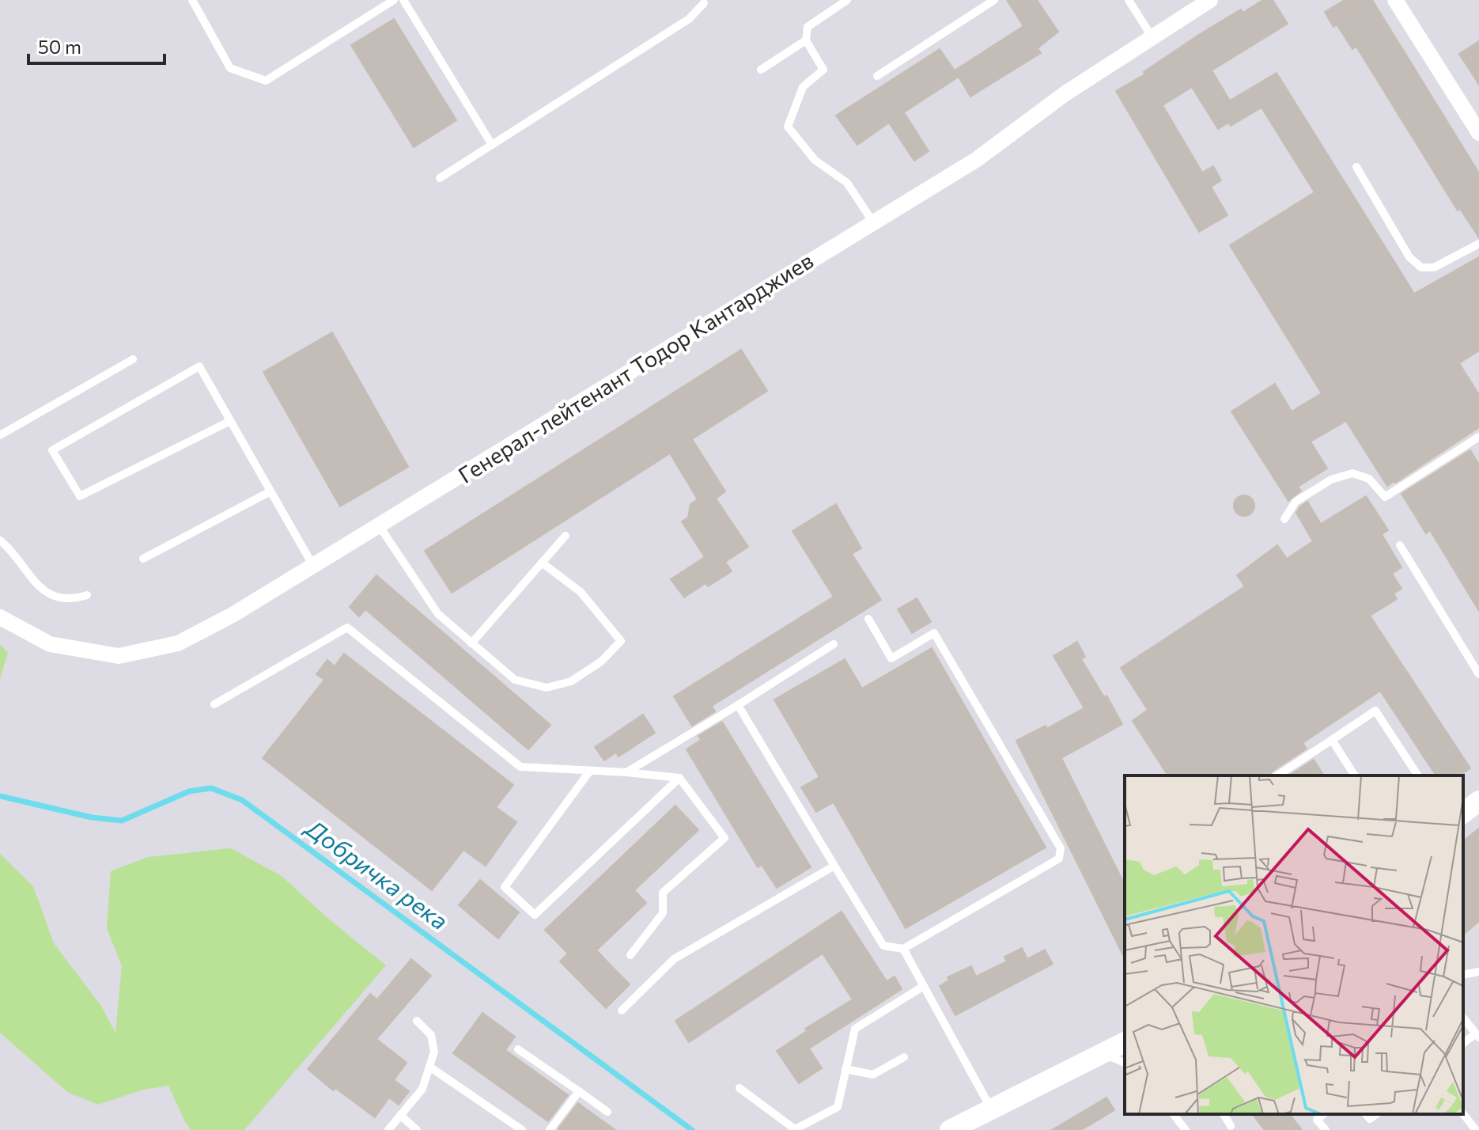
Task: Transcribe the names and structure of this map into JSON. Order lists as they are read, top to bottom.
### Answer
{
  "streets": {
    "street": ["Генерал-лейтенант Тодор Кантарджиев"]
  },
  "water": ["Добричка река"],
  "scale_bar": "50 m"
}
